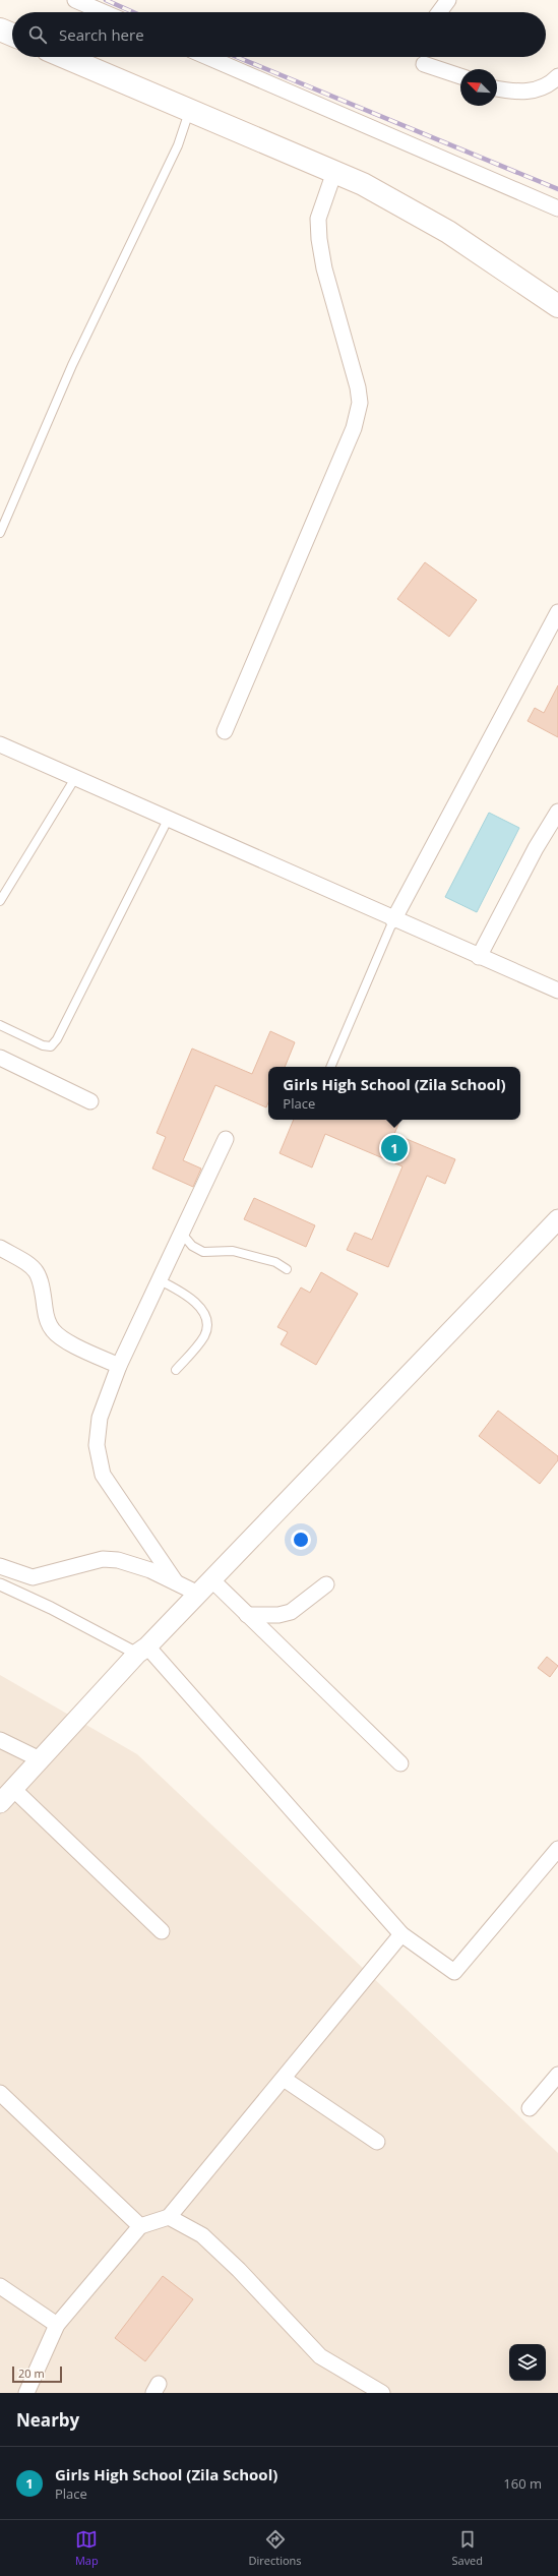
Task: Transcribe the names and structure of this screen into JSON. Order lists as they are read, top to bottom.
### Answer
{
  "scale_bar": "20 m",
  "north": "top left",
  "page": {
    "search": "Search here",
    "popup": ["Girls High School (Zila School)", "Place"],
    "pins": "1",
    "scale": "20 m",
    "heading": "Nearby",
    "list": [
      {
        "mark": "1",
        "name": "Girls High School (Zila School)",
        "note": "Place",
        "value": "160 m"
      }
    ],
    "nav": ["Map", "Directions", "Saved"]
  }
}
